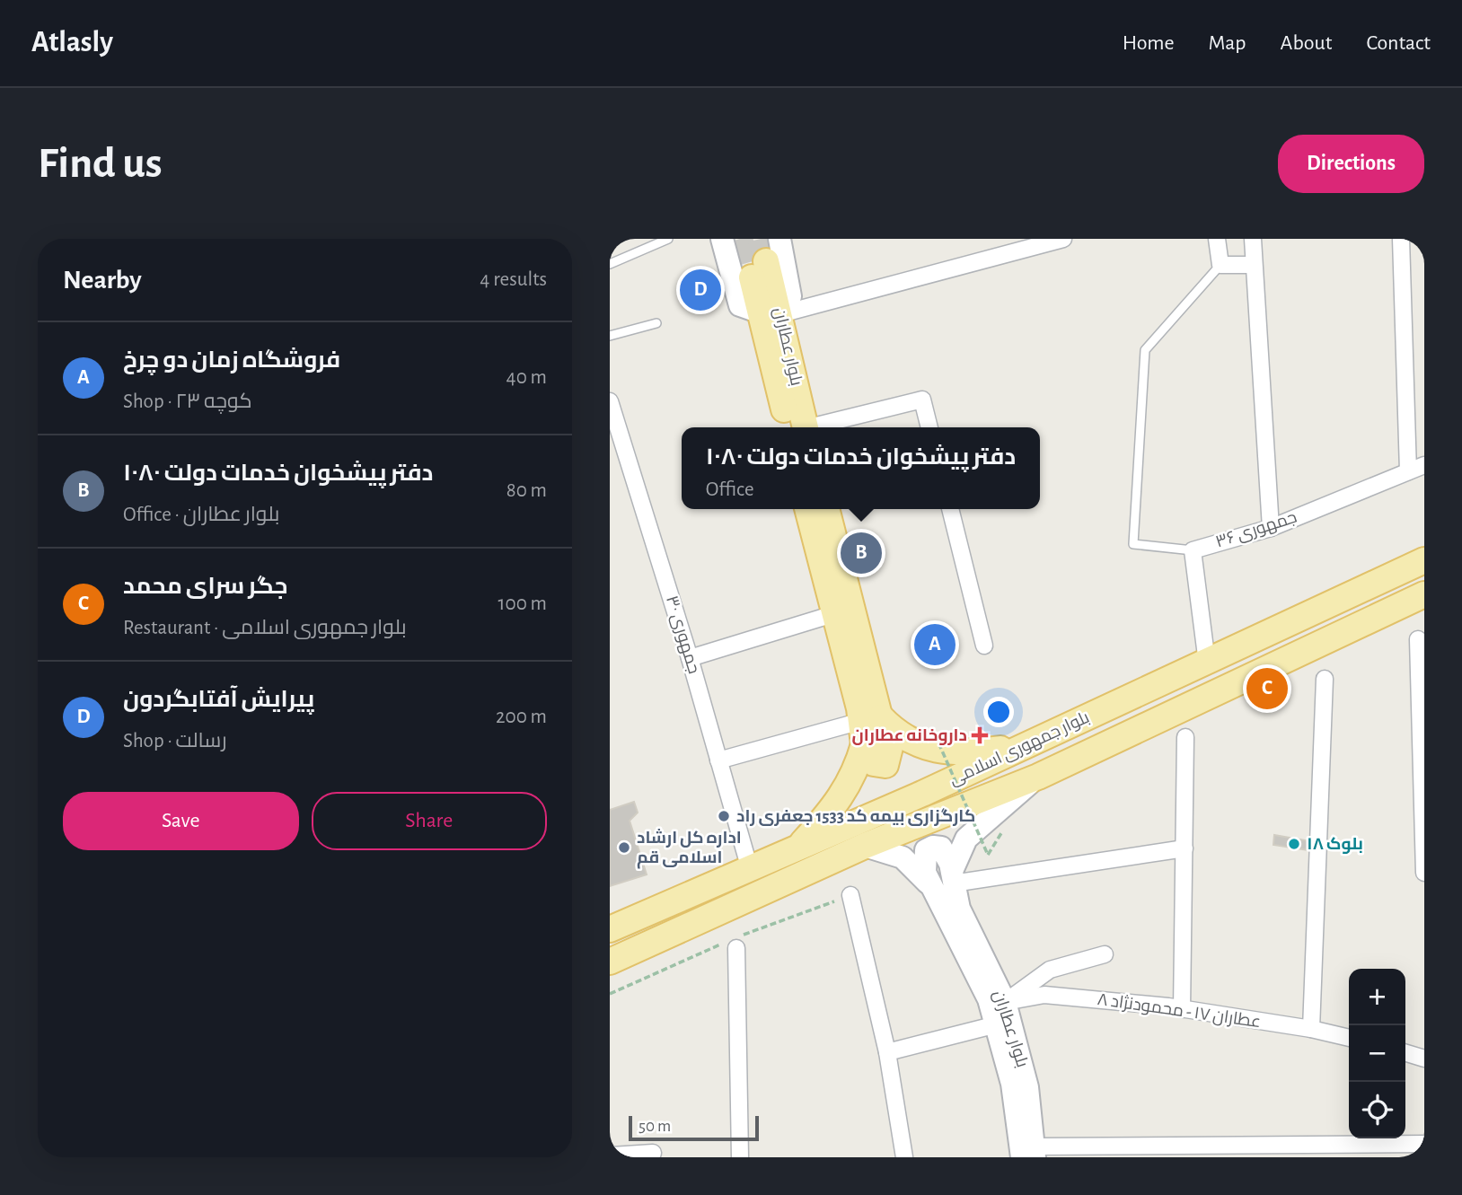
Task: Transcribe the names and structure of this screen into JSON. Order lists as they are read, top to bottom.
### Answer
{
  "streets": {
    "main road": ["بلوار عطاران", "بلوار جمهوری اسلامی"],
    "street": ["جمهوری ۳۶", "جمهوری ۳۰", "عطاران ۱۷ - محمودنژاد ۸"]
  },
  "crossings": [
    ["بلوار عطاران", "عطاران ۱۷ - محمودنژاد ۸"],
    ["جمهوری ۳۶", "بلوار جمهوری اسلامی"],
    ["جمهوری ۳۰", "بلوار جمهوری اسلامی"]
  ],
  "places": {
    "health": ["داروخانه عطاران"],
    "other": ["کارگزاری بیمه کد 1533 جعفری راد", "بلوک ۱۸", "اداره کل ارشاد اسلامی قم"]
  },
  "scale_bar": "50 m",
  "page": {
    "header": "Atlasly",
    "nav": [
      "Home",
      "Map",
      "About",
      "Contact"
    ],
    "buttons": [
      "Directions",
      ["Save", "Share"]
    ],
    "title": "Find us",
    "heading": ["Nearby", "4 results"],
    "pins": [
      "D",
      "B",
      "A",
      "C"
    ],
    "list": [
      {
        "mark": "A",
        "name": "فروشگاه زمان دو چرخ",
        "note": "Shop · کوچه ۲۳",
        "value": "40 m"
      },
      {
        "mark": "B",
        "name": "دفتر پیشخوان خدمات دولت ۱۰۸۰",
        "note": "Office · بلوار عطاران",
        "value": "80 m"
      },
      {
        "mark": "C",
        "name": "جگر سرای محمد",
        "note": "Restaurant · بلوار جمهوری اسلامی",
        "value": "100 m"
      },
      {
        "mark": "D",
        "name": "پیرایش آفتابگردون",
        "note": "Shop · رسالت",
        "value": "200 m"
      }
    ],
    "popup": ["دفتر پیشخوان خدمات دولت ۱۰۸۰", "Office"],
    "map_buttons": ["+", "−"],
    "scale": "50 m"
  }
}
